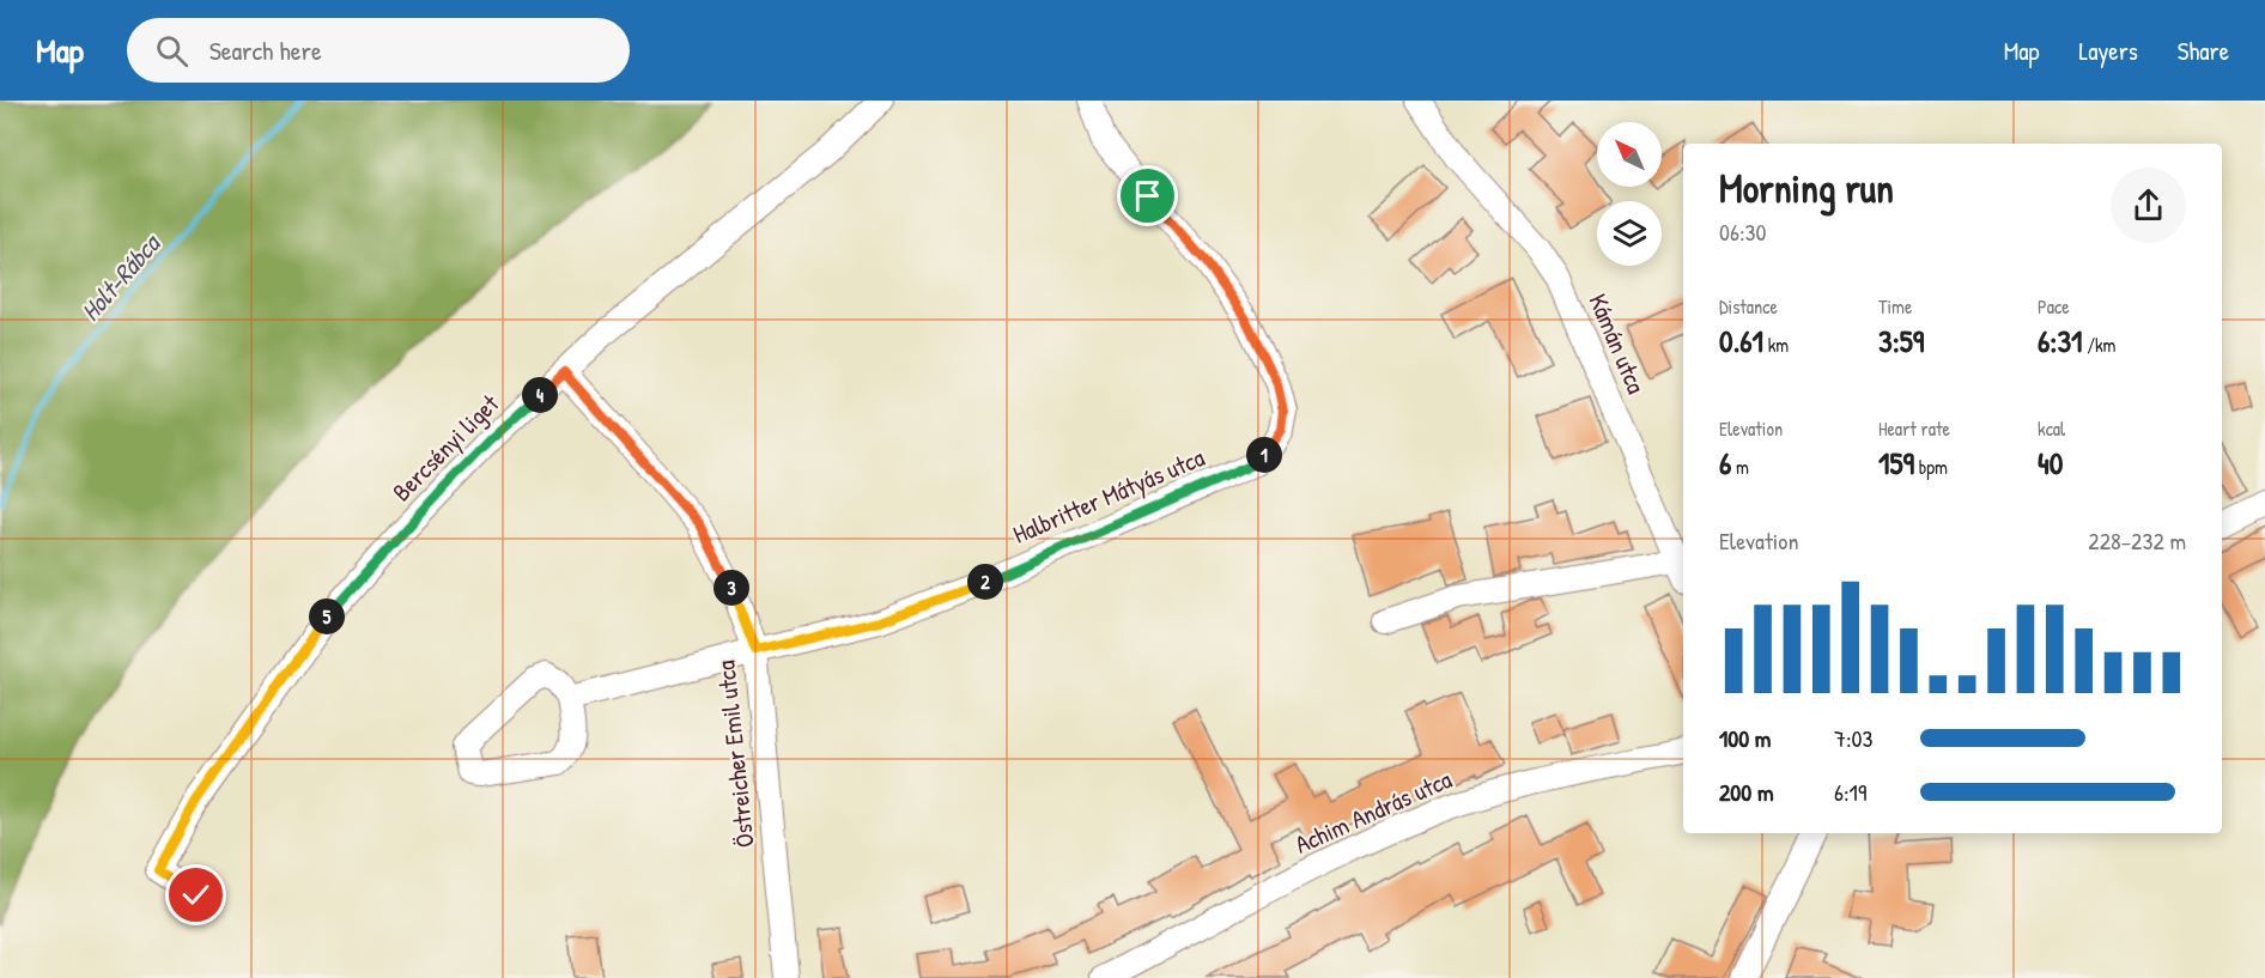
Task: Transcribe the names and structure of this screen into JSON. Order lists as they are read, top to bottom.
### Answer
{
  "streets": {
    "street": [
      "Kámán utca",
      "Bercsényi liget",
      "Halbritter Mátyás utca",
      "Östreicher Emil utca",
      "Achim András utca"
    ]
  },
  "crossings": [
    ["Bercsényi liget", "Östreicher Emil utca"],
    ["Halbritter Mátyás utca", "Östreicher Emil utca"]
  ],
  "water": ["Holt-Rábca"],
  "north": "top left",
  "page": {
    "header": "Map",
    "search": "Search here",
    "nav": ["Map", "Layers", "Share"],
    "heading": ["Morning run", "06:30"],
    "stats": [
      ["Distance", "0.61 km"],
      ["Time", "3:59"],
      ["Pace", "6:31 /km"],
      ["Elevation", "6 m"],
      ["Heart rate", "159 bpm"],
      ["kcal", "40"]
    ],
    "pins": [
      "4",
      "1",
      "2",
      "3",
      "5"
    ],
    "chart": ["Elevation", "228–232 m"],
    "list": [
      {
        "name": "100 m",
        "note": "7:03"
      },
      {
        "name": "200 m",
        "note": "6:19"
      }
    ]
  }
}
